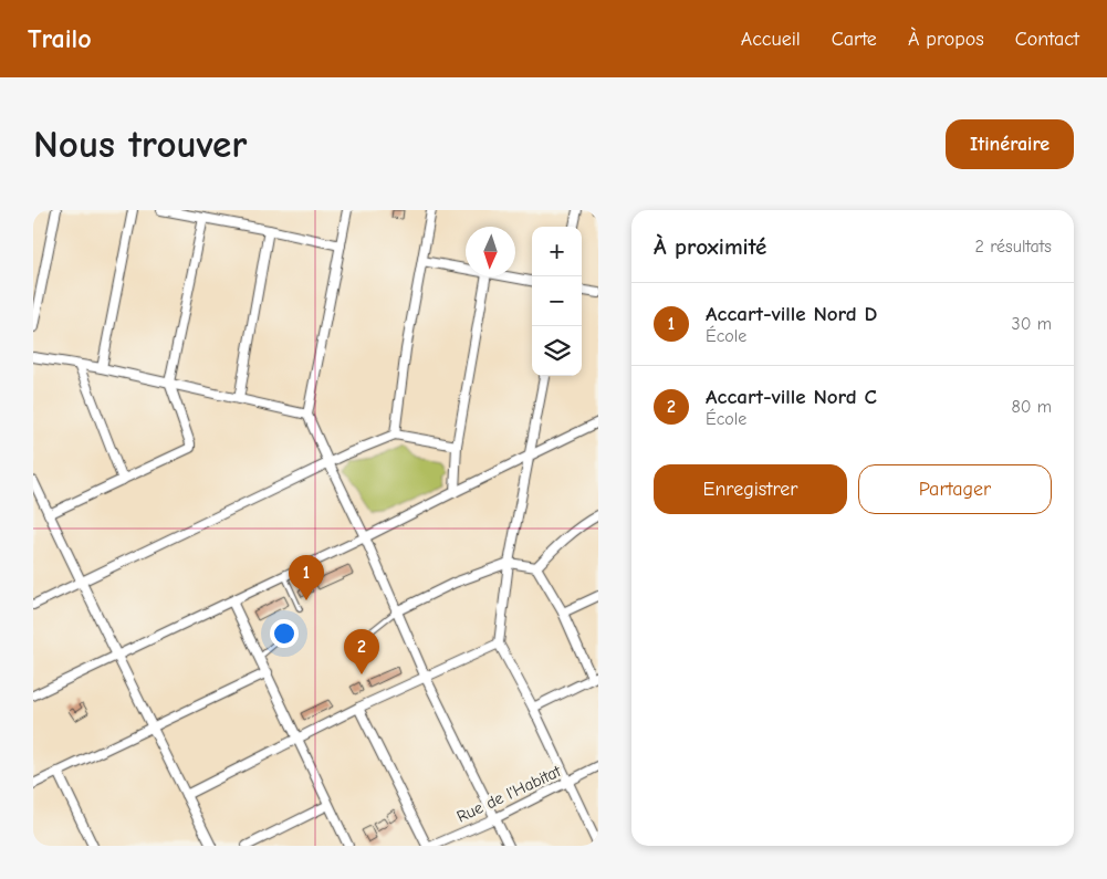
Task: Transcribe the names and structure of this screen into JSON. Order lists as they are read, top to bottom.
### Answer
{
  "streets": {
    "street": ["Rue de l'Habitat"]
  },
  "north": "bottom",
  "page": {
    "header": "Trailo",
    "nav": [
      "Accueil",
      "Carte",
      "À propos",
      "Contact"
    ],
    "buttons": [
      "Itinéraire",
      ["Enregistrer", "Partager"]
    ],
    "title": "Nous trouver",
    "heading": ["À proximité", "2 résultats"],
    "map_buttons": ["+", "−"],
    "list": [
      {
        "mark": "1",
        "name": "Accart-ville Nord D",
        "note": "École",
        "value": "30 m"
      },
      {
        "mark": "2",
        "name": "Accart-ville Nord C",
        "note": "École",
        "value": "80 m"
      }
    ],
    "pins": ["1", "2"]
  }
}
